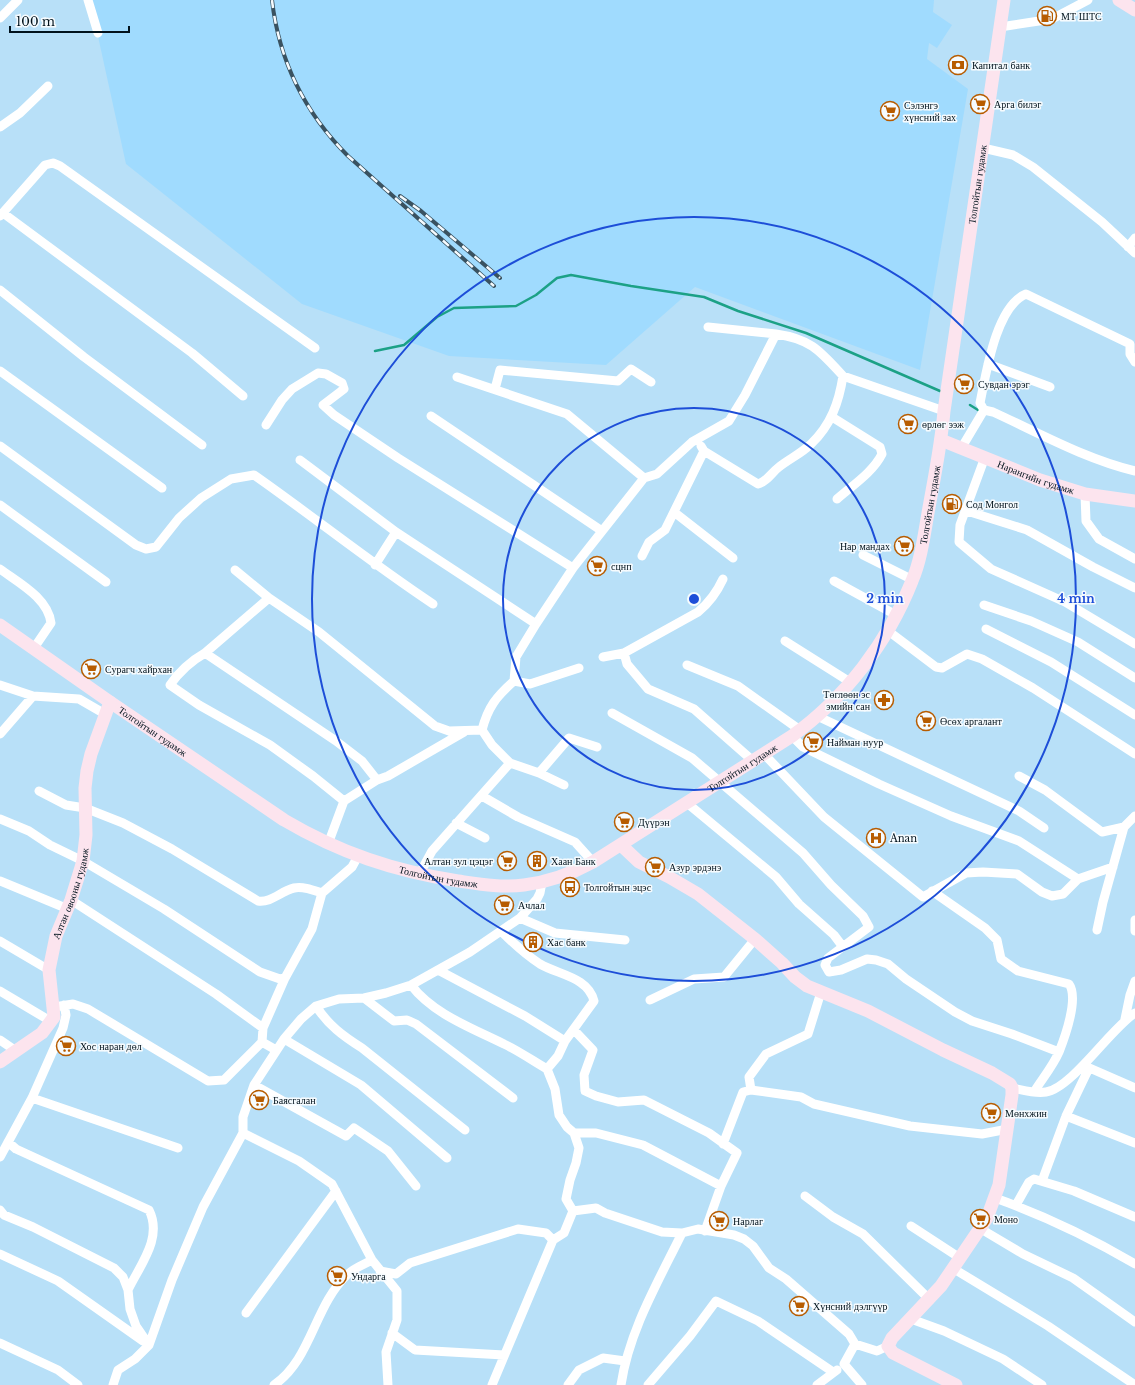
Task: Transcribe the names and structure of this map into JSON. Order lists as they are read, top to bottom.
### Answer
{
  "streets": {
    "main road": ["Толгойтын гудамж", "Нарангийн гудамж", "Алтан овооны гудамж"]
  },
  "crossings": [
    ["Толгойтын гудамж", "Нарангийн гудамж"],
    ["Толгойтын гудамж", "Алтан овооны гудамж"]
  ],
  "places": {
    "fuel station": ["МТ ШТС", "Сод Монгол"],
    "bank": ["Капитал банк"],
    "supermarket": [
      "Арга билэг",
      "Сэлэнгэ хүнсний зах",
      "Сувдан эрэг",
      "өрлөг ээж",
      "Нар мандах",
      "сцнп",
      "Сурагч хайрхан",
      "Өсөх аргалант",
      "Найман нуур",
      "Дүүрэн",
      "Алтан зул цэцэг",
      "Азур эрдэнэ",
      "Ачлал",
      "Хос наран дөл",
      "Баясгалан",
      "Мөнхжин",
      "Моно",
      "Нарлаг",
      "Ундарга",
      "Хүнсний дэлгүүр"
    ],
    "pharmacy": ["Төглөөн эс эмийн сан"],
    "hospital": ["Anan"],
    "building": ["Хаан Банк", "Хас банк"],
    "bus stop": ["Толгойтын эцэс"]
  },
  "scale_bar": "100 m",
  "rings": ["2 min", "4 min"]
}
